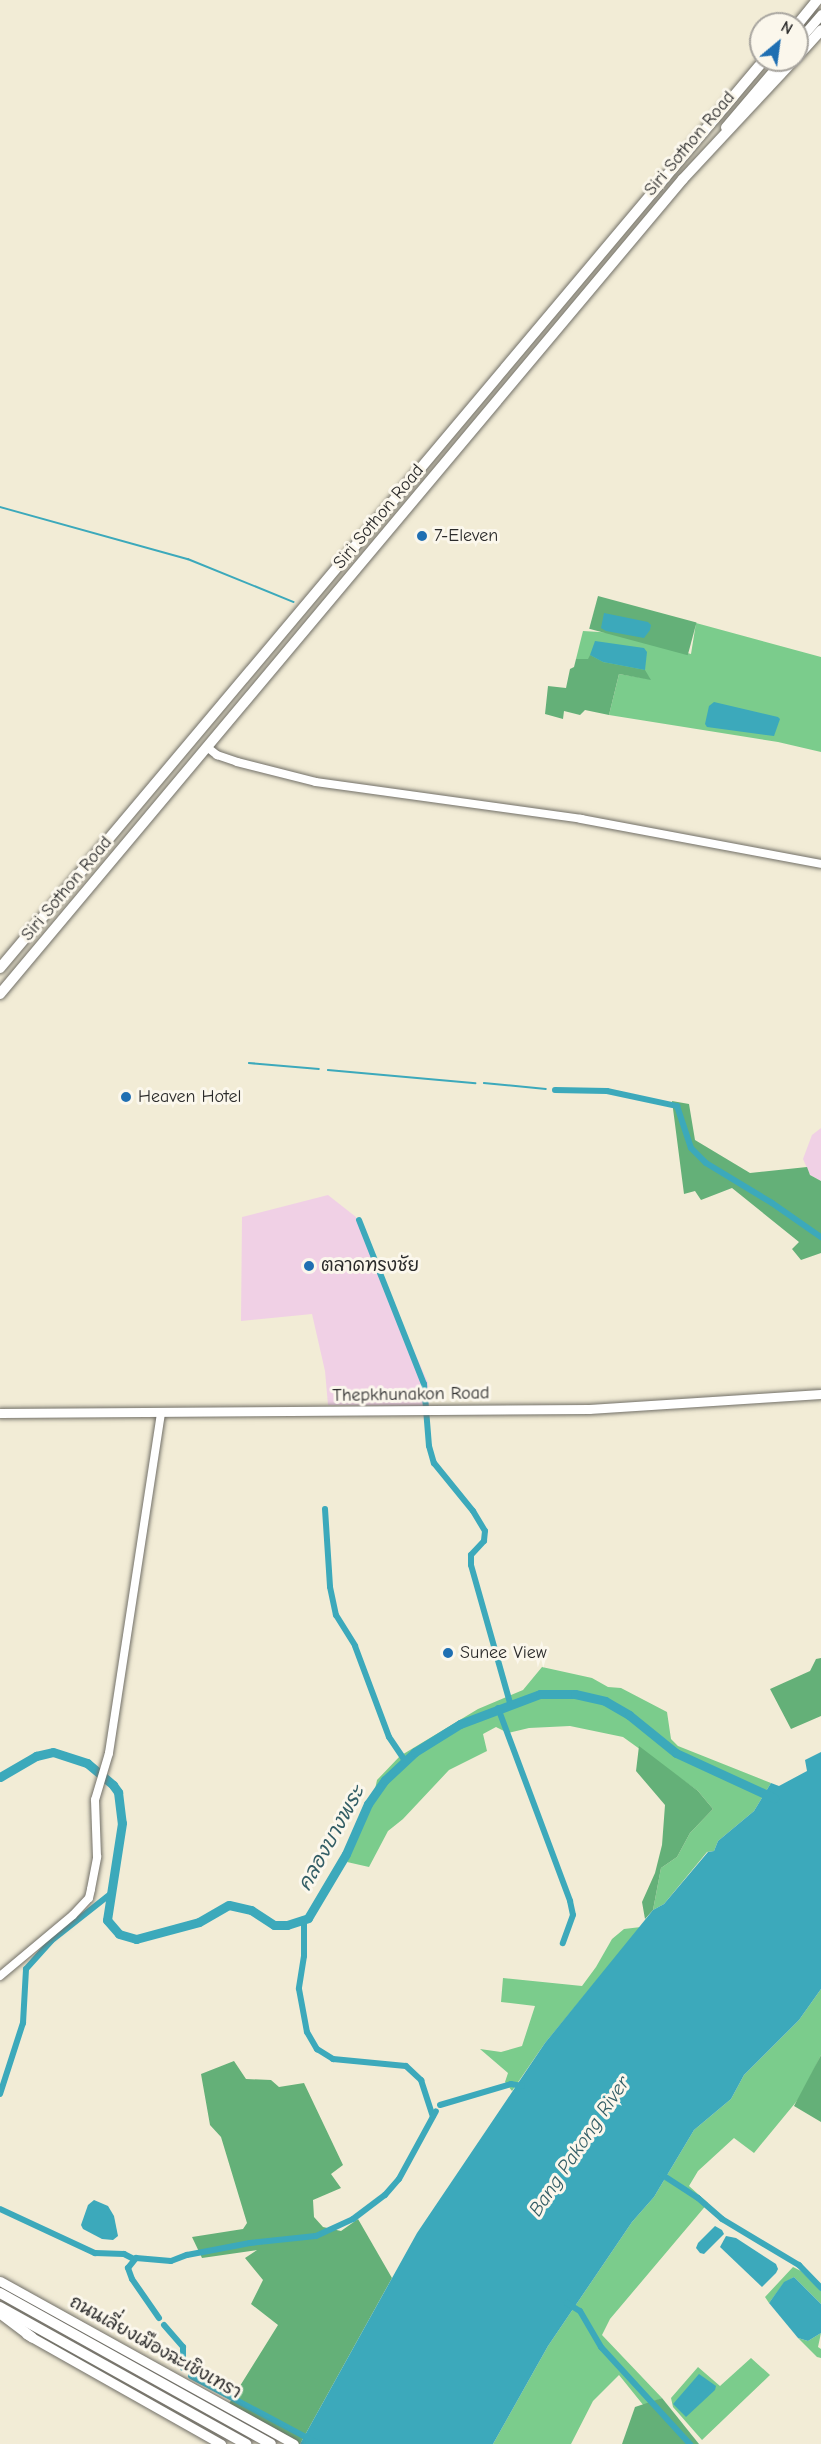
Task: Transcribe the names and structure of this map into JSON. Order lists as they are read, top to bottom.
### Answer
{
  "streets": {
    "highway": ["Siri Sothon Road", "ถนนเลี่ยงเมืองฉะเชิงเทรา"],
    "main road": ["Thepkhunakon Road"]
  },
  "water": ["คลองบางพระ", "Bang Pakong River"],
  "places": [
    "7-Eleven",
    "Heaven Hotel",
    "ตลาดทรงชัย",
    "Sunee View"
  ],
  "north": "top right"
}
